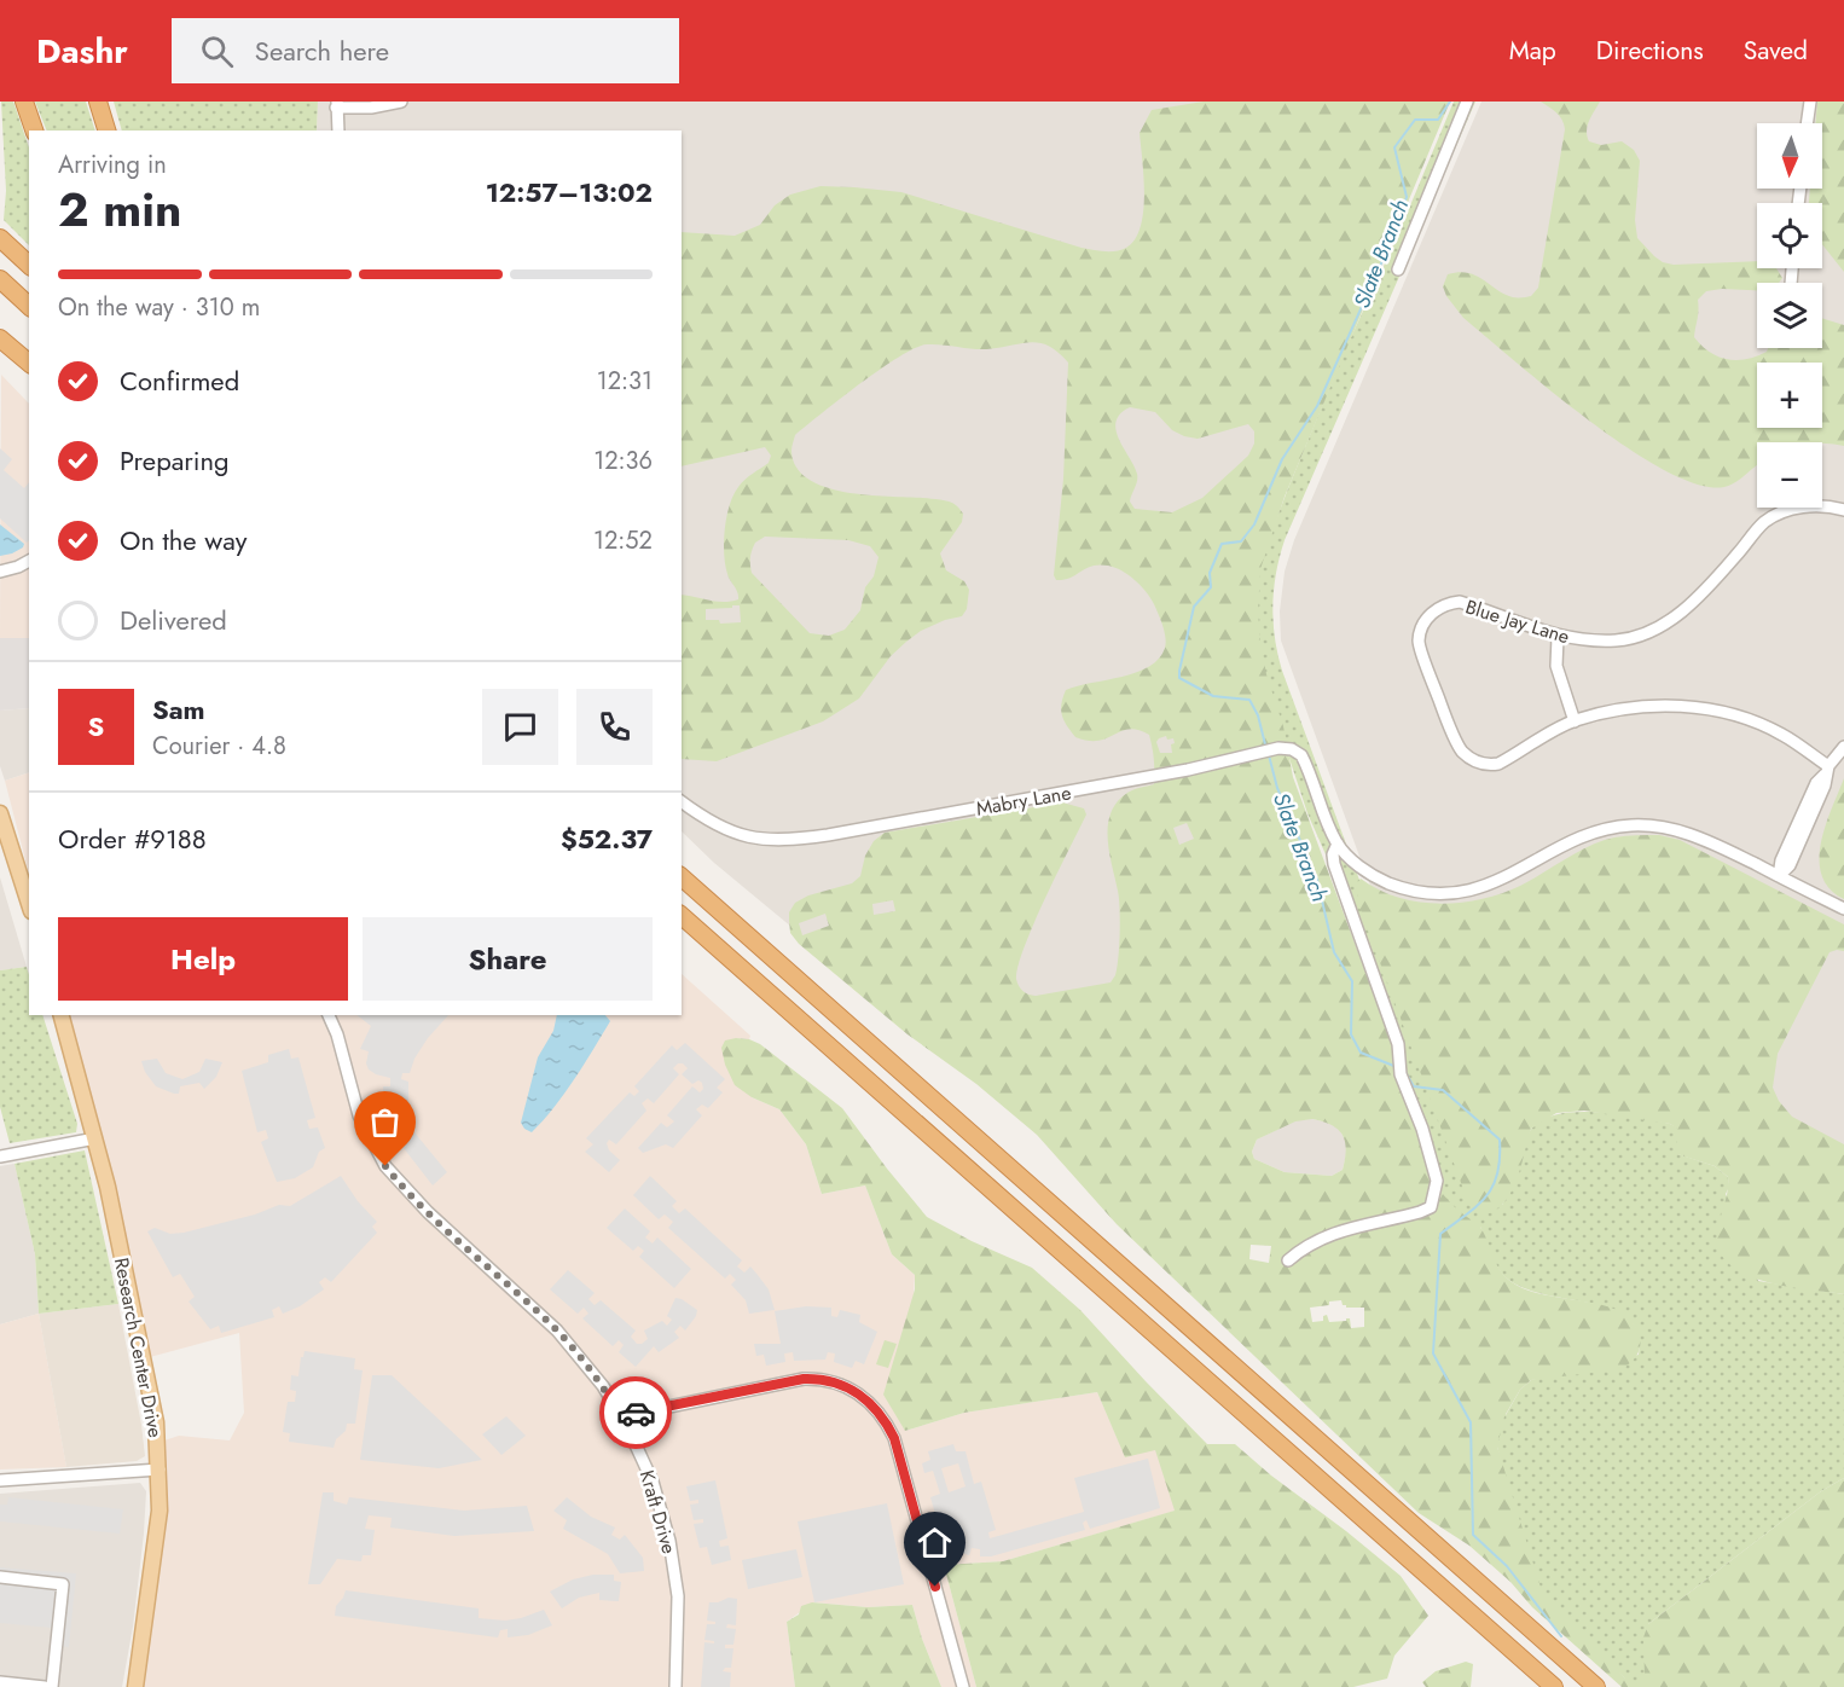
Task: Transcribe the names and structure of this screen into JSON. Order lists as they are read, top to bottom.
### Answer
{
  "streets": {
    "main road": ["Research Center Drive"],
    "street": ["Blue Jay Lane", "Mabry Lane", "Kraft Drive"]
  },
  "water": ["Slate Branch"],
  "north": "bottom",
  "page": {
    "header": "Dashr",
    "search": "Search here",
    "nav": ["Map", "Directions", "Saved"],
    "map_buttons": ["+", "−"],
    "heading": ["2 min", "Arriving in", "12:57–13:02"],
    "panel": [
      "Sam",
      "Courier · 4.8",
      "Order #9188",
      "$52.37"
    ],
    "bar": "On the way · 310 m",
    "list": [
      ["Confirmed", "12:31"],
      ["Preparing", "12:36"],
      ["On the way", "12:52"],
      "Delivered"
    ],
    "round": "S",
    "buttons": ["Help", "Share"]
  }
}
